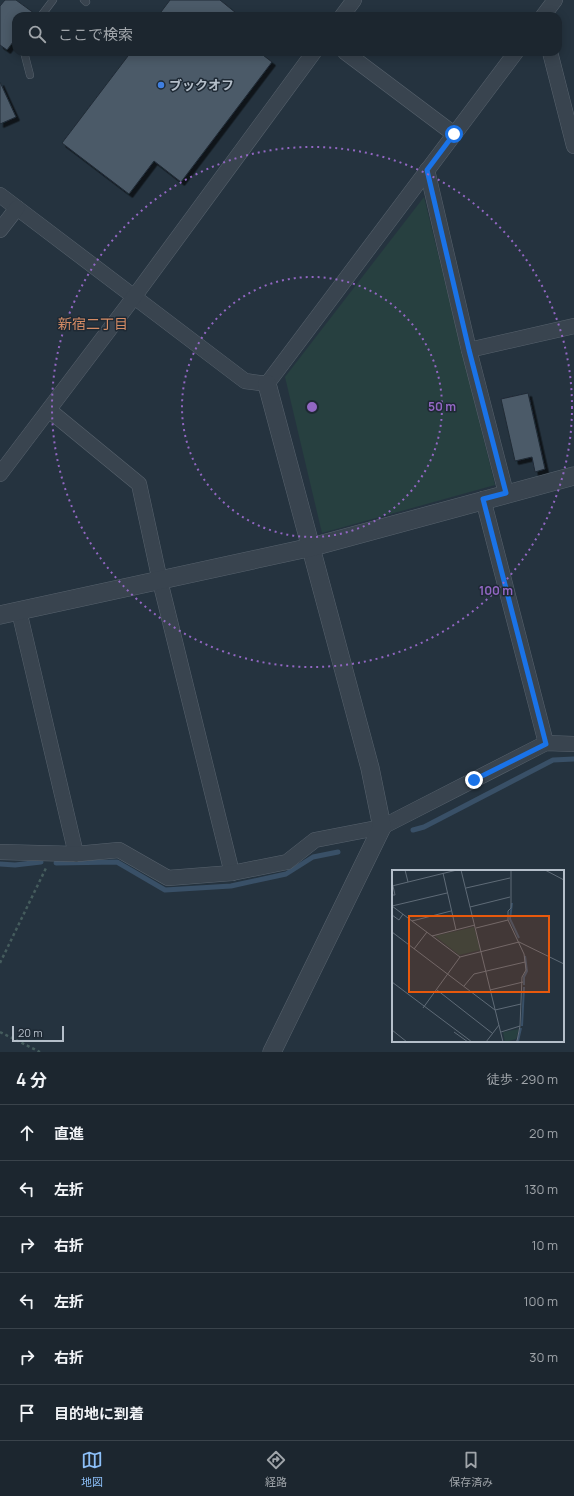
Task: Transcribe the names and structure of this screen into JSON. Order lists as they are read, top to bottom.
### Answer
{
  "districts": ["新宿二丁目"],
  "places": ["ブックオフ"],
  "scale_bar": "20 m",
  "page": {
    "search": "ここで検索",
    "scale": "20 m",
    "heading": ["4 分", "徒歩 · 290 m"],
    "list": [
      ["直進", "20 m"],
      ["左折", "130 m"],
      ["右折", "10 m"],
      ["左折", "100 m"],
      ["右折", "30 m"],
      "目的地に到着"
    ],
    "nav": ["地図", "経路", "保存済み"]
  },
  "rings": ["50 m", "100 m"]
}
